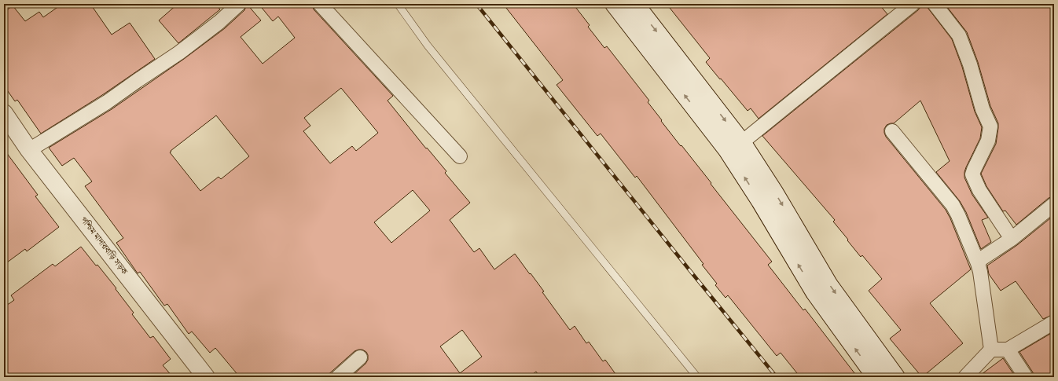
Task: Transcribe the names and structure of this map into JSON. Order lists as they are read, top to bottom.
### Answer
{
  "streets": {
    "main road": ["পশ্চিম মাদারবাড়ি সড়ক"]
  }
}
